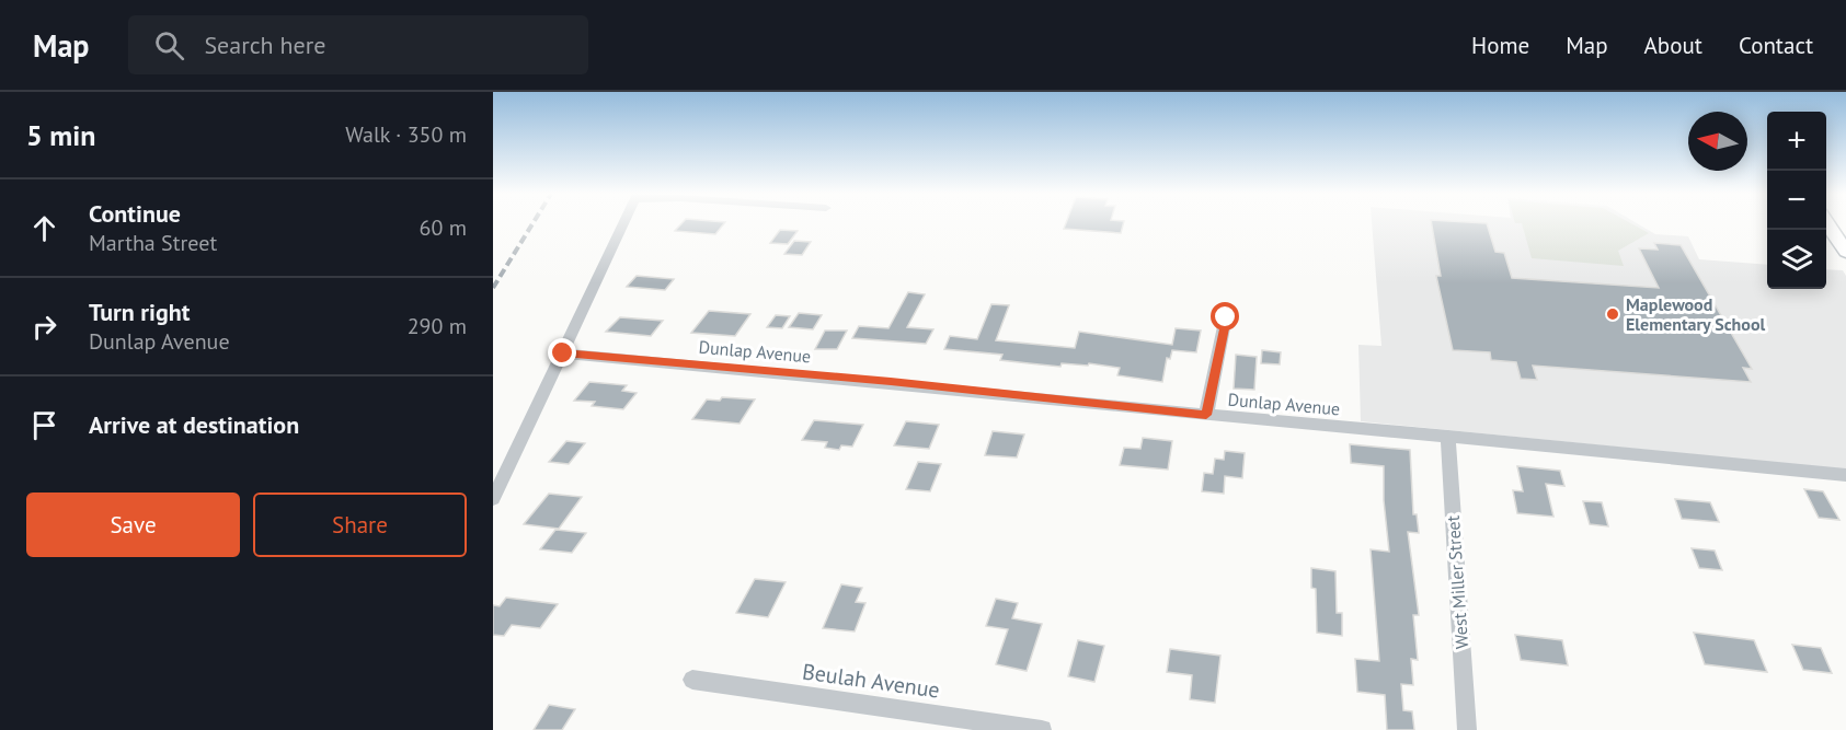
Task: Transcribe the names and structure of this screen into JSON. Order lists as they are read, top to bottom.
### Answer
{
  "streets": {
    "street": ["Dunlap Avenue", "West Miller Street", "Beulah Avenue"]
  },
  "crossings": [
    ["Dunlap Avenue", "West Miller Street"]
  ],
  "places": ["Maplewood Elementary School"],
  "north": "left",
  "page": {
    "header": "Map",
    "search": "Search here",
    "nav": [
      "Home",
      "Map",
      "About",
      "Contact"
    ],
    "heading": ["5 min", "Walk · 350 m"],
    "map_buttons": ["+", "−"],
    "list": [
      ["Continue", "Martha Street", "60 m"],
      ["Turn right", "Dunlap Avenue", "290 m"],
      "Arrive at destination"
    ],
    "buttons": ["Save", "Share"]
  }
}
